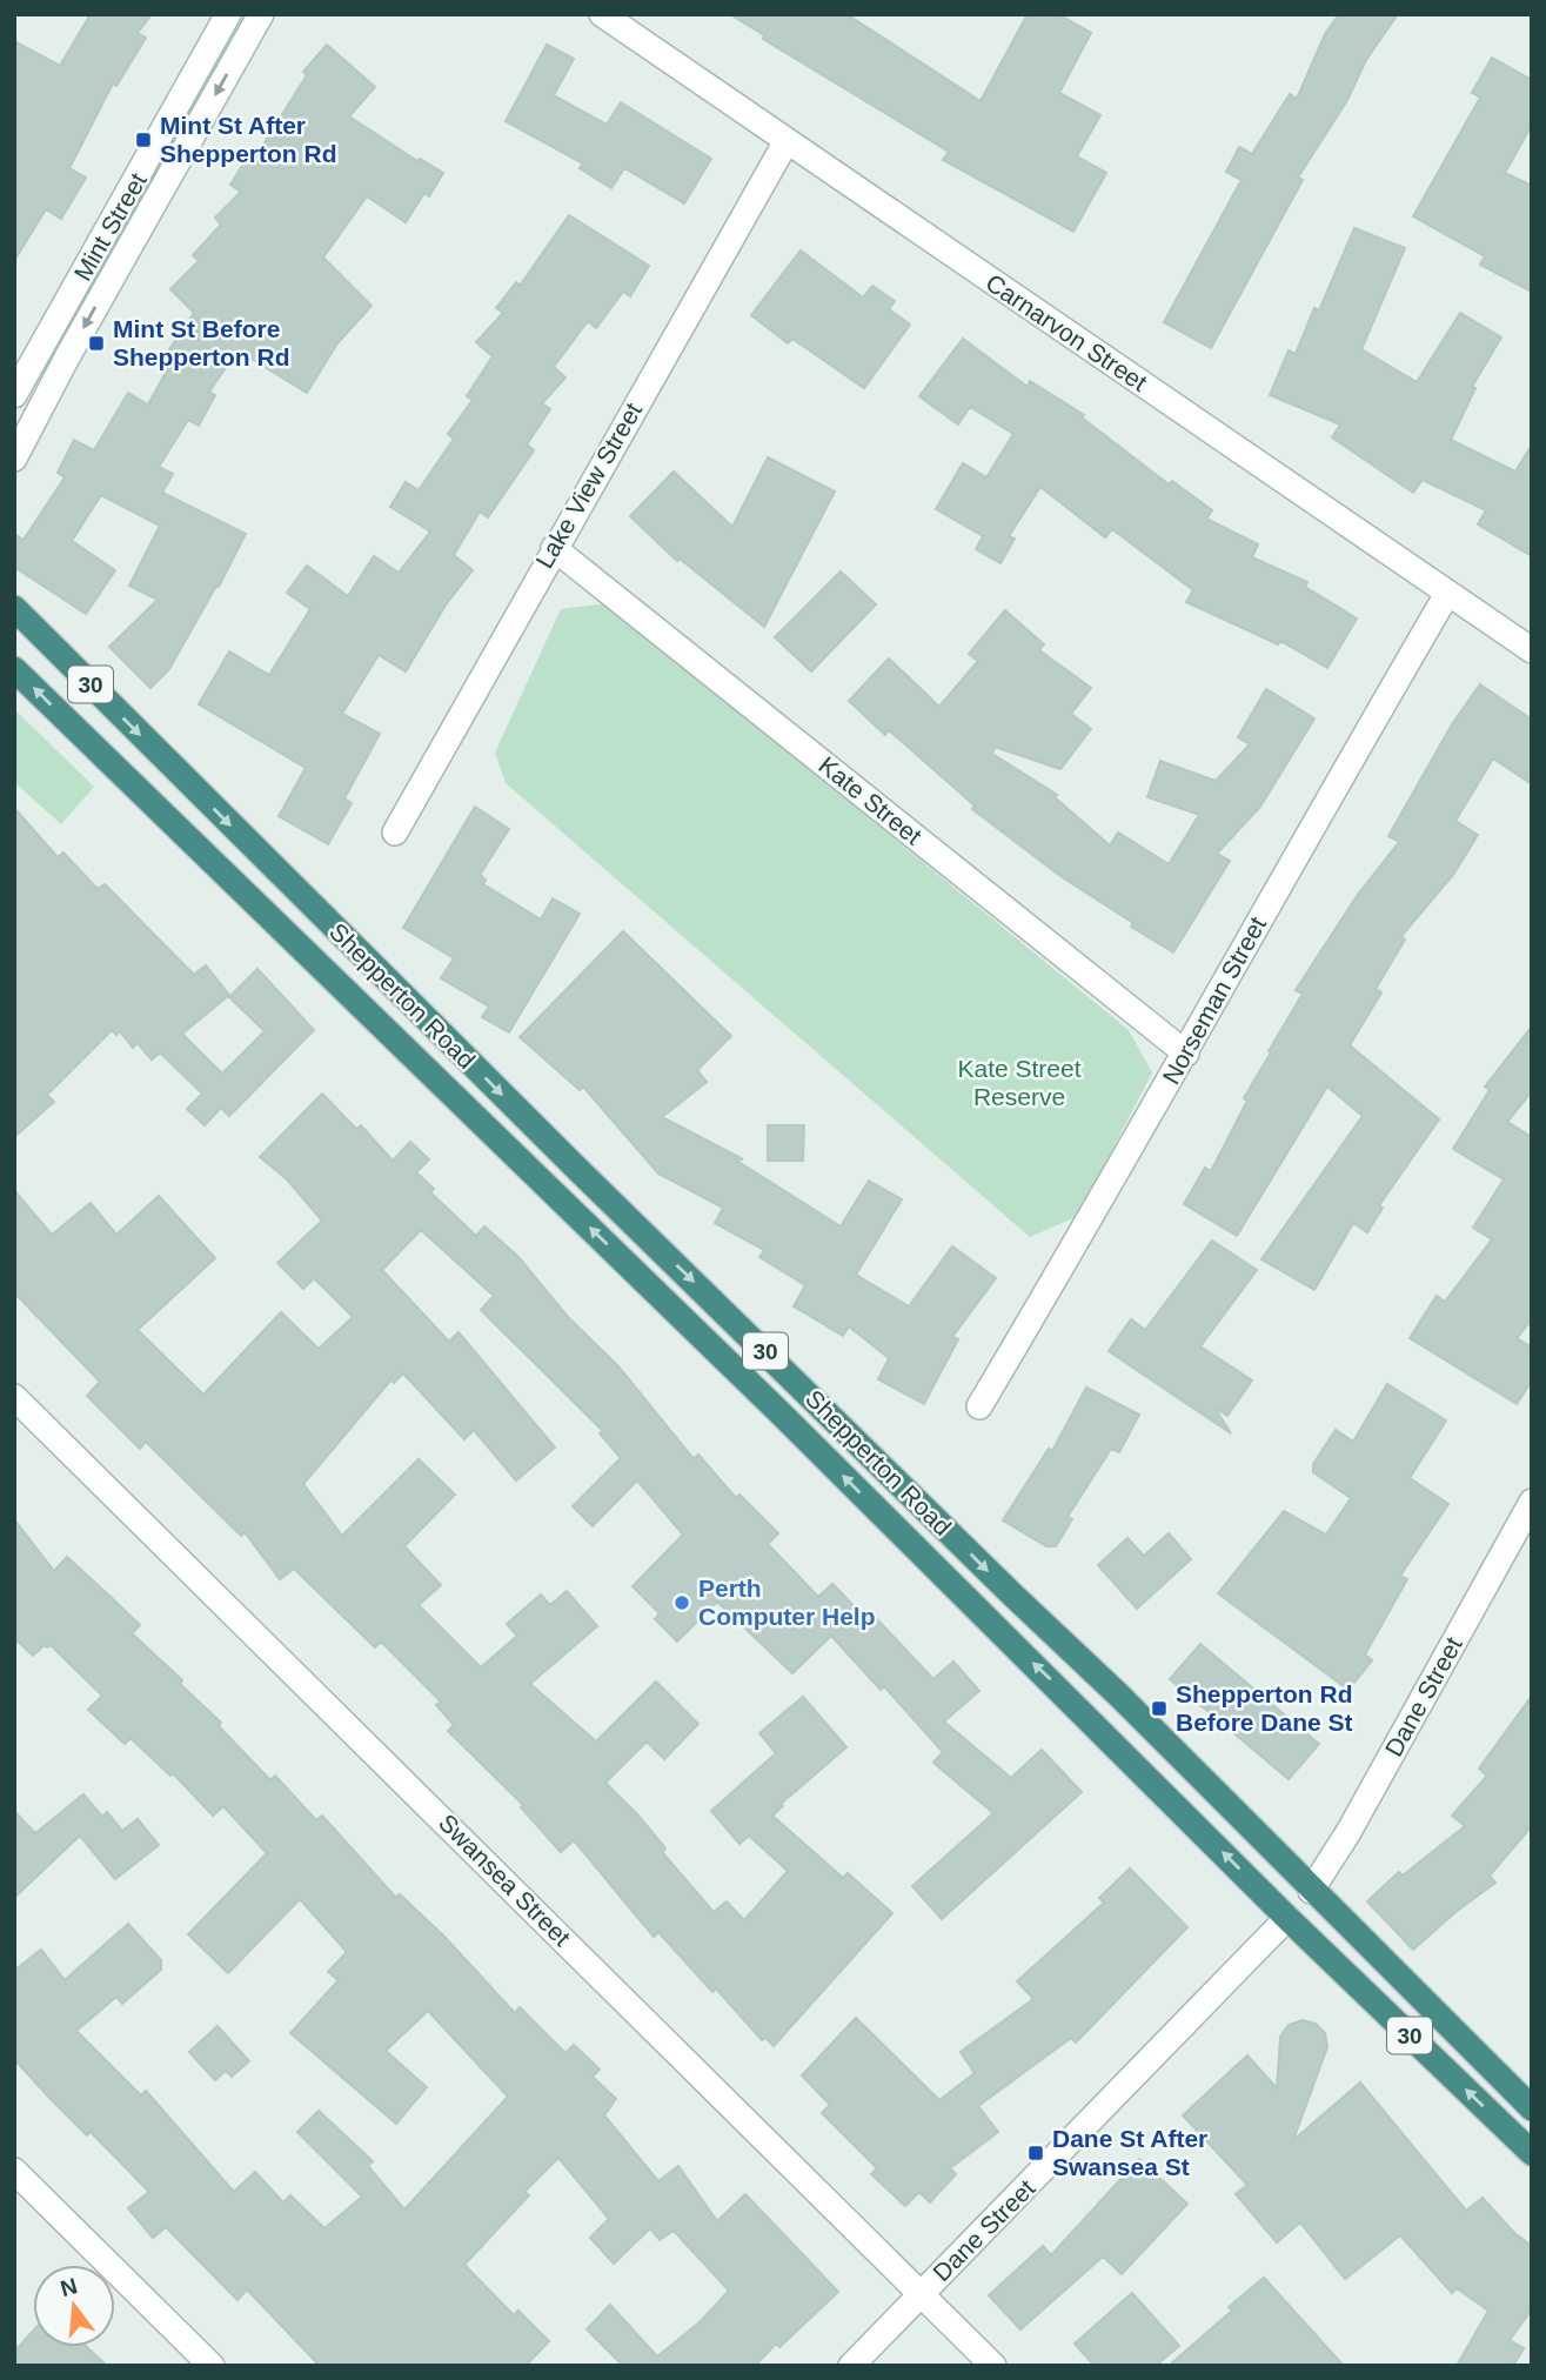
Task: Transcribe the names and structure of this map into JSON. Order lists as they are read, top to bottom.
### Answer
{
  "streets": {
    "highway": ["30", "Shepperton Road"],
    "street": [
      "Mint Street",
      "Carnarvon Street",
      "Lake View Street",
      "Kate Street",
      "Norseman Street",
      "Dane Street",
      "Swansea Street"
    ]
  },
  "crossings": [
    ["Carnarvon Street", "Lake View Street"],
    ["Carnarvon Street", "Norseman Street"],
    ["Lake View Street", "Kate Street"],
    ["Kate Street", "Norseman Street"],
    ["Shepperton Road", "Dane Street"],
    ["Dane Street", "Swansea Street"]
  ],
  "parks": ["Kate Street Reserve"],
  "places": {
    "transit": [
      "Mint St After Shepperton Rd",
      "Mint St Before Shepperton Rd",
      "Shepperton Rd Before Dane St",
      "Dane St After Swansea St"
    ],
    "other": ["Perth Computer Help"]
  },
  "north": "top"
}
